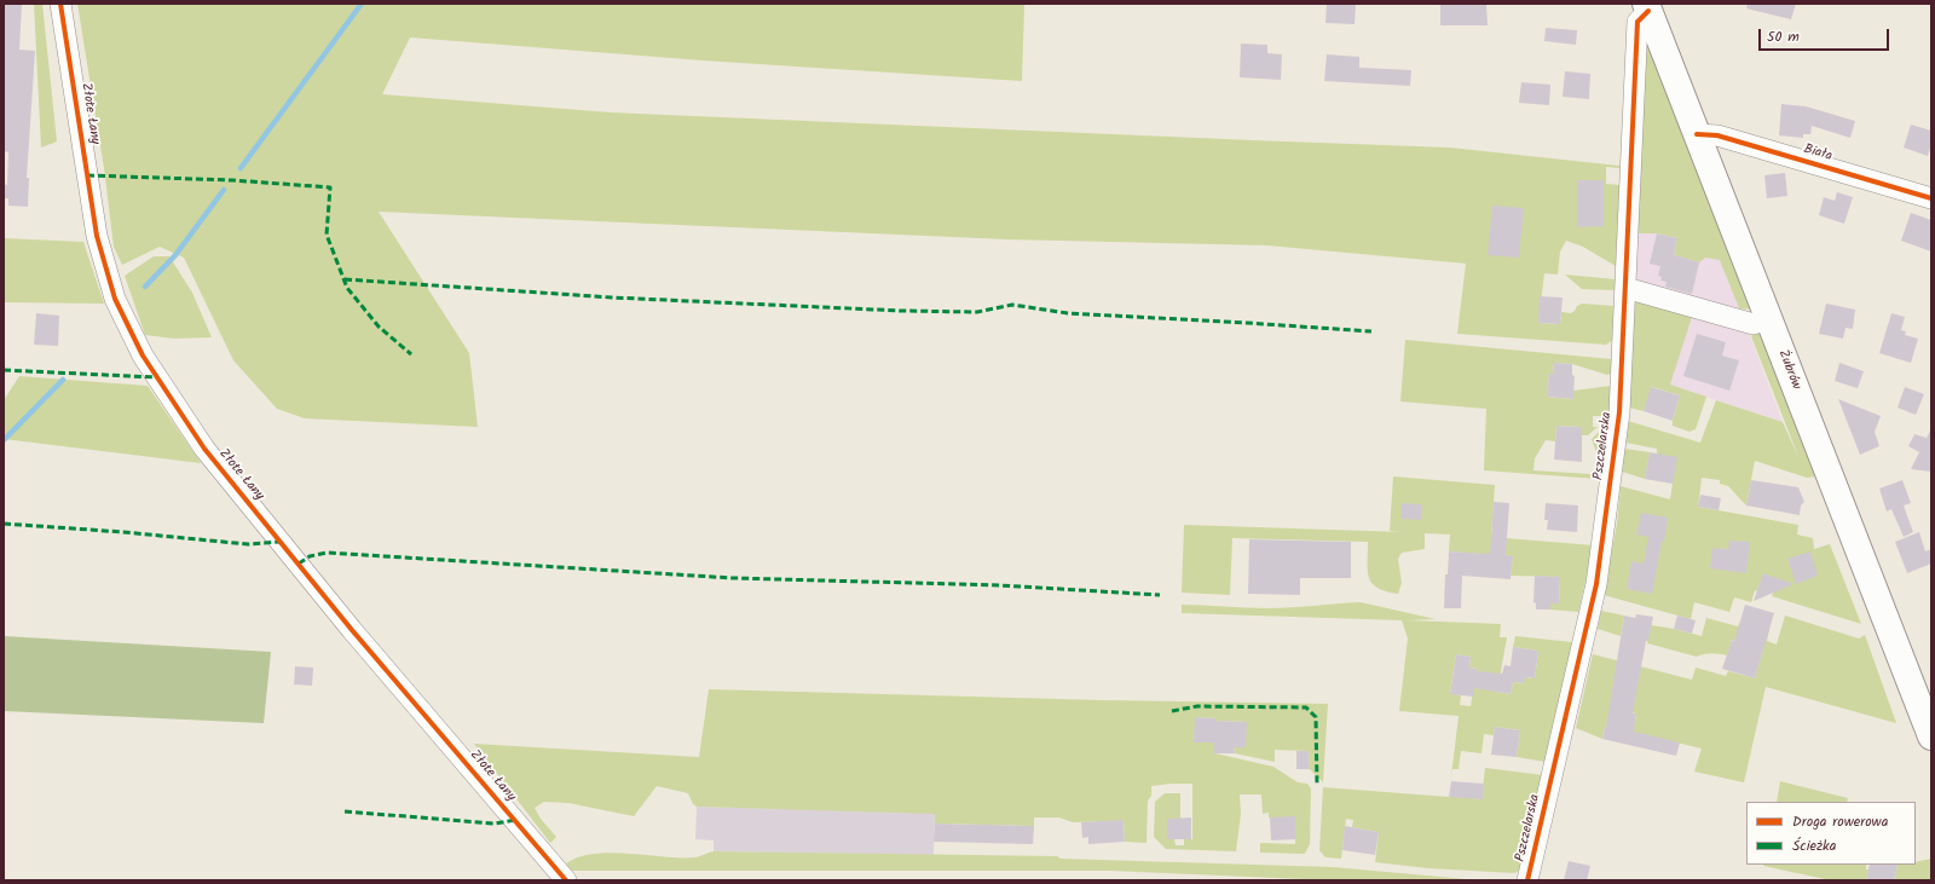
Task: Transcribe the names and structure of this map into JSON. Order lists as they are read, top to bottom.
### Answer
{
  "streets": {
    "main road": ["Żubrów"],
    "street": ["Złote Łany", "Biała", "Pszczelarska"]
  },
  "crossings": [
    ["Biała", "Żubrów"],
    ["Żubrów", "Pszczelarska"]
  ],
  "legend": ["Droga rowerowa", "Ścieżka"],
  "scale_bar": "50 m"
}
